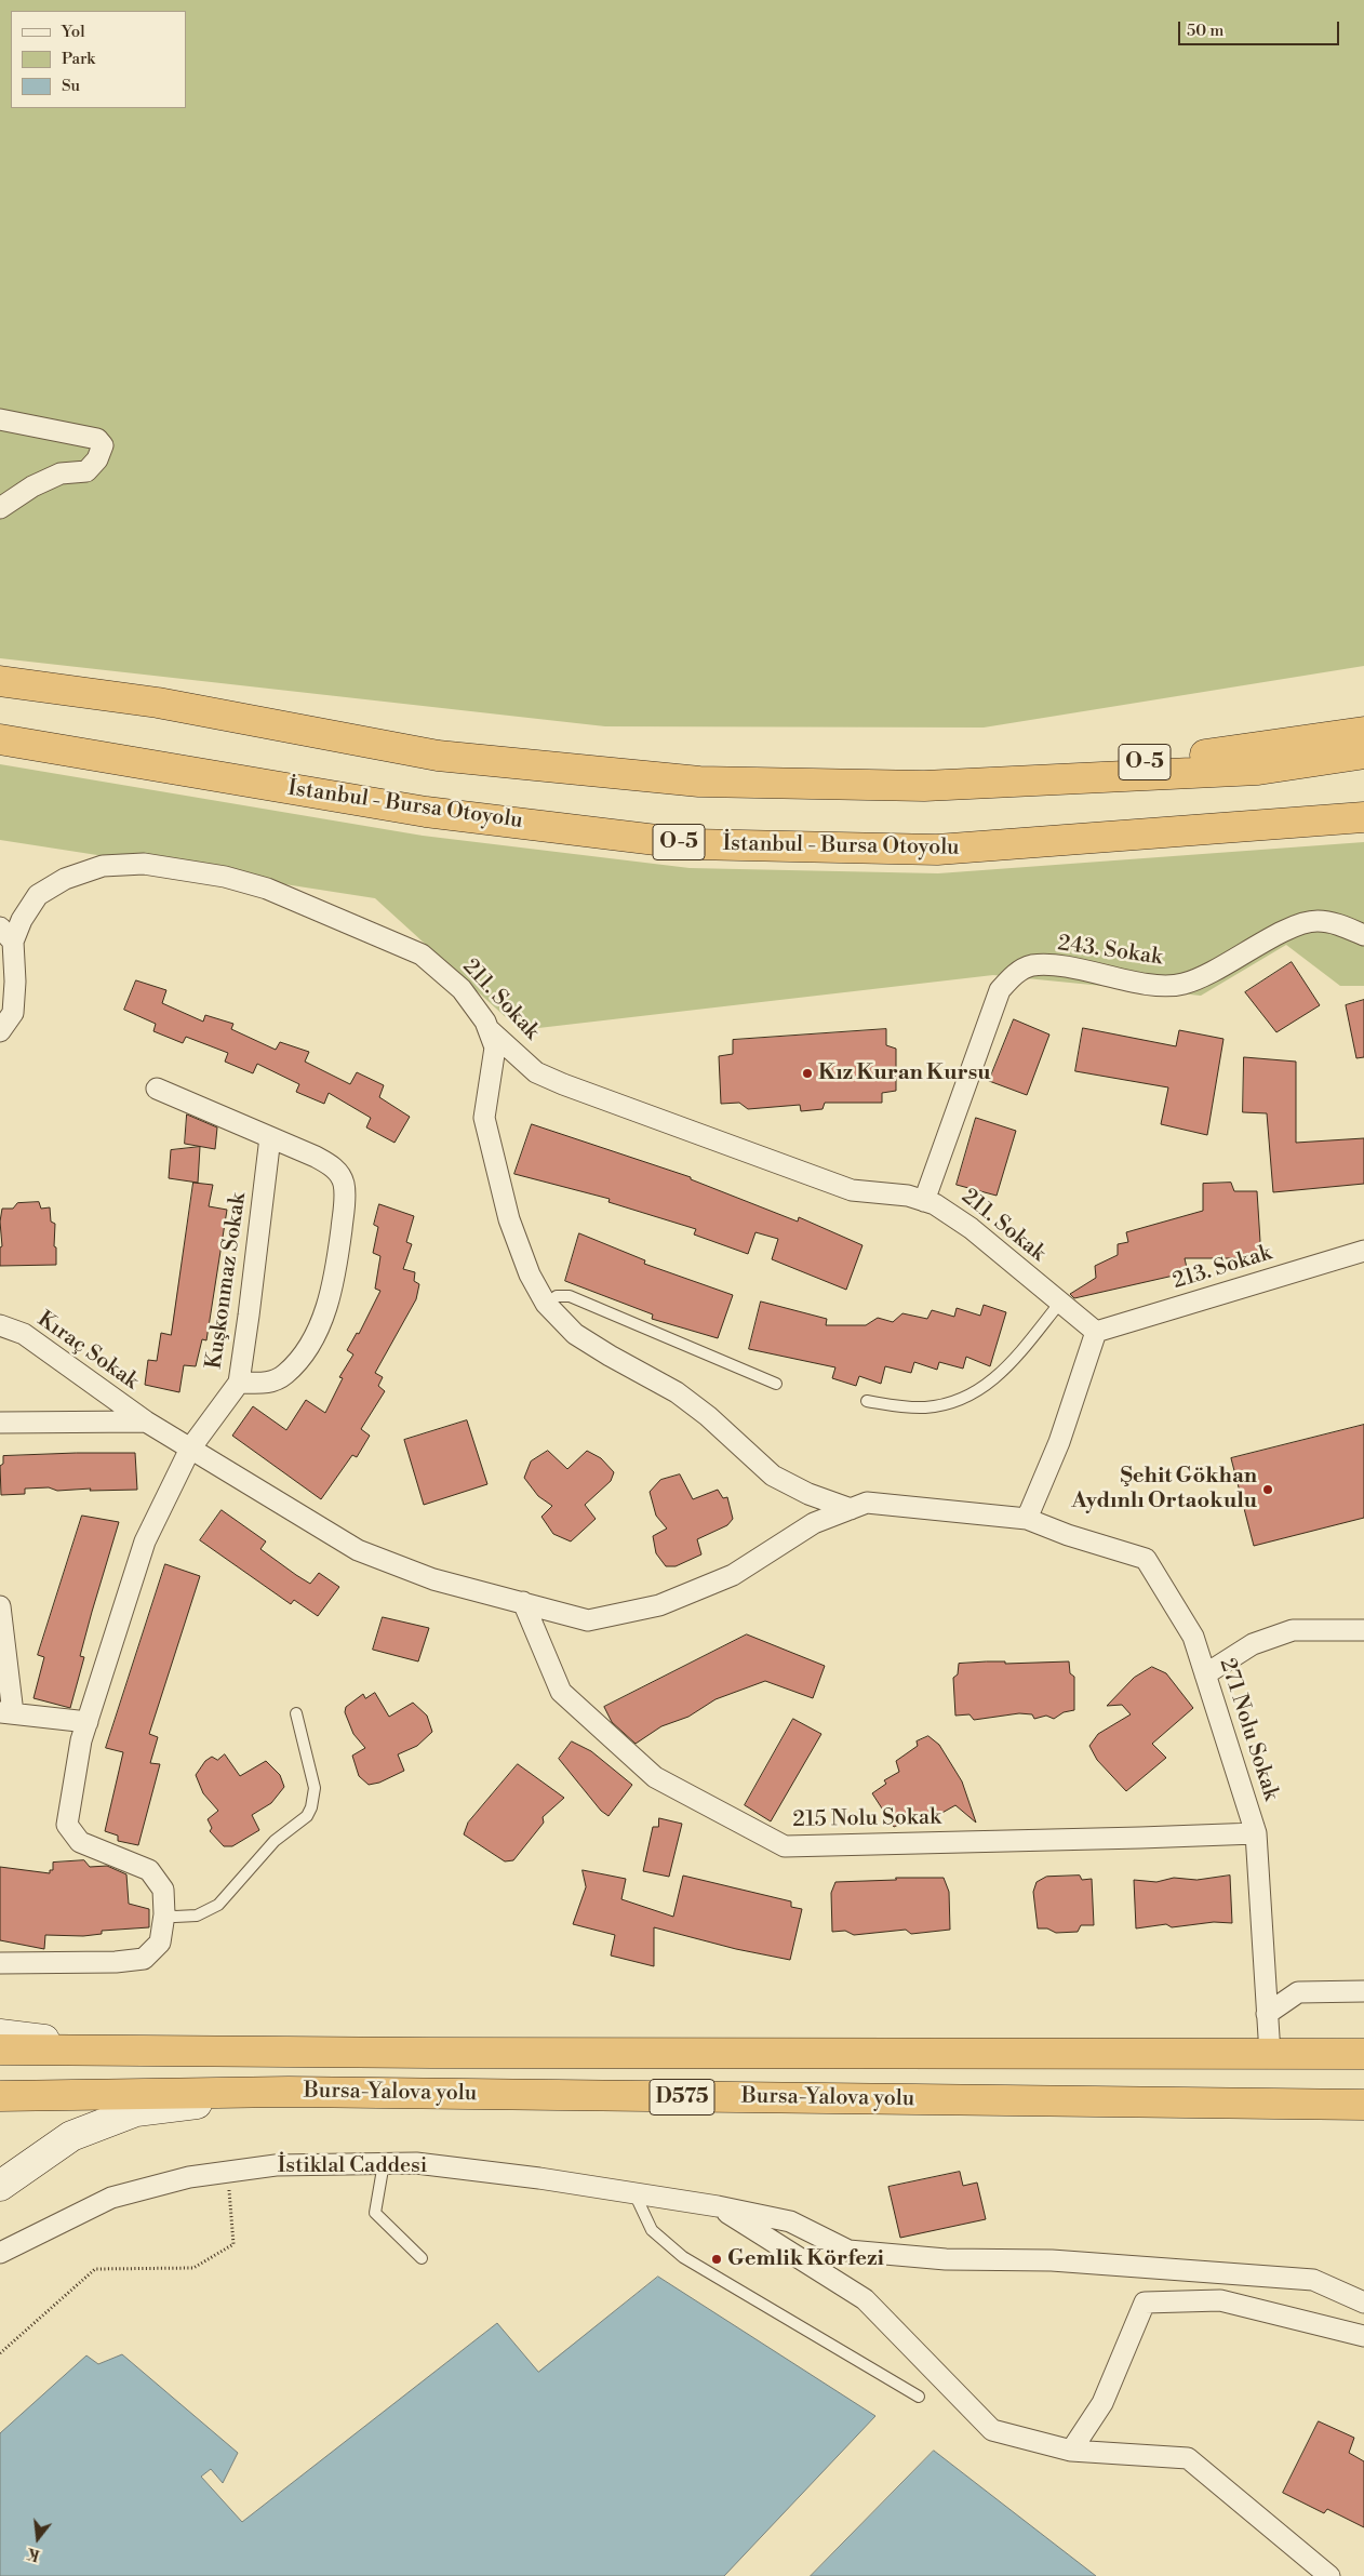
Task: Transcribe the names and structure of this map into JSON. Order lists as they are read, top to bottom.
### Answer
{
  "streets": {
    "highway": [
      "O-5",
      "İstanbul - Bursa Otoyolu",
      "Bursa-Yalova yolu",
      "D575"
    ],
    "street": [
      "243. Sokak",
      "211. Sokak",
      "213. Sokak",
      "Kuşkonmaz Sokak",
      "Kıraç Sokak",
      "271 Nolu Sokak",
      "215 Nolu Sokak",
      "İstiklal Caddesi"
    ]
  },
  "crossings": [
    ["243. Sokak", "211. Sokak"],
    ["211. Sokak", "213. Sokak"],
    ["Kuşkonmaz Sokak", "Kıraç Sokak"],
    ["Kıraç Sokak", "271 Nolu Sokak"],
    ["Kıraç Sokak", "215 Nolu Sokak"],
    ["271 Nolu Sokak", "215 Nolu Sokak"],
    ["271 Nolu Sokak", "Bursa-Yalova yolu"]
  ],
  "places": ["Kız Kuran Kursu", "Şehit Gökhan Aydınlı Ortaokulu", "Gemlik Körfezi"],
  "legend": ["Yol", "Park", "Su"],
  "scale_bar": "50 m",
  "north": "bottom"
}
